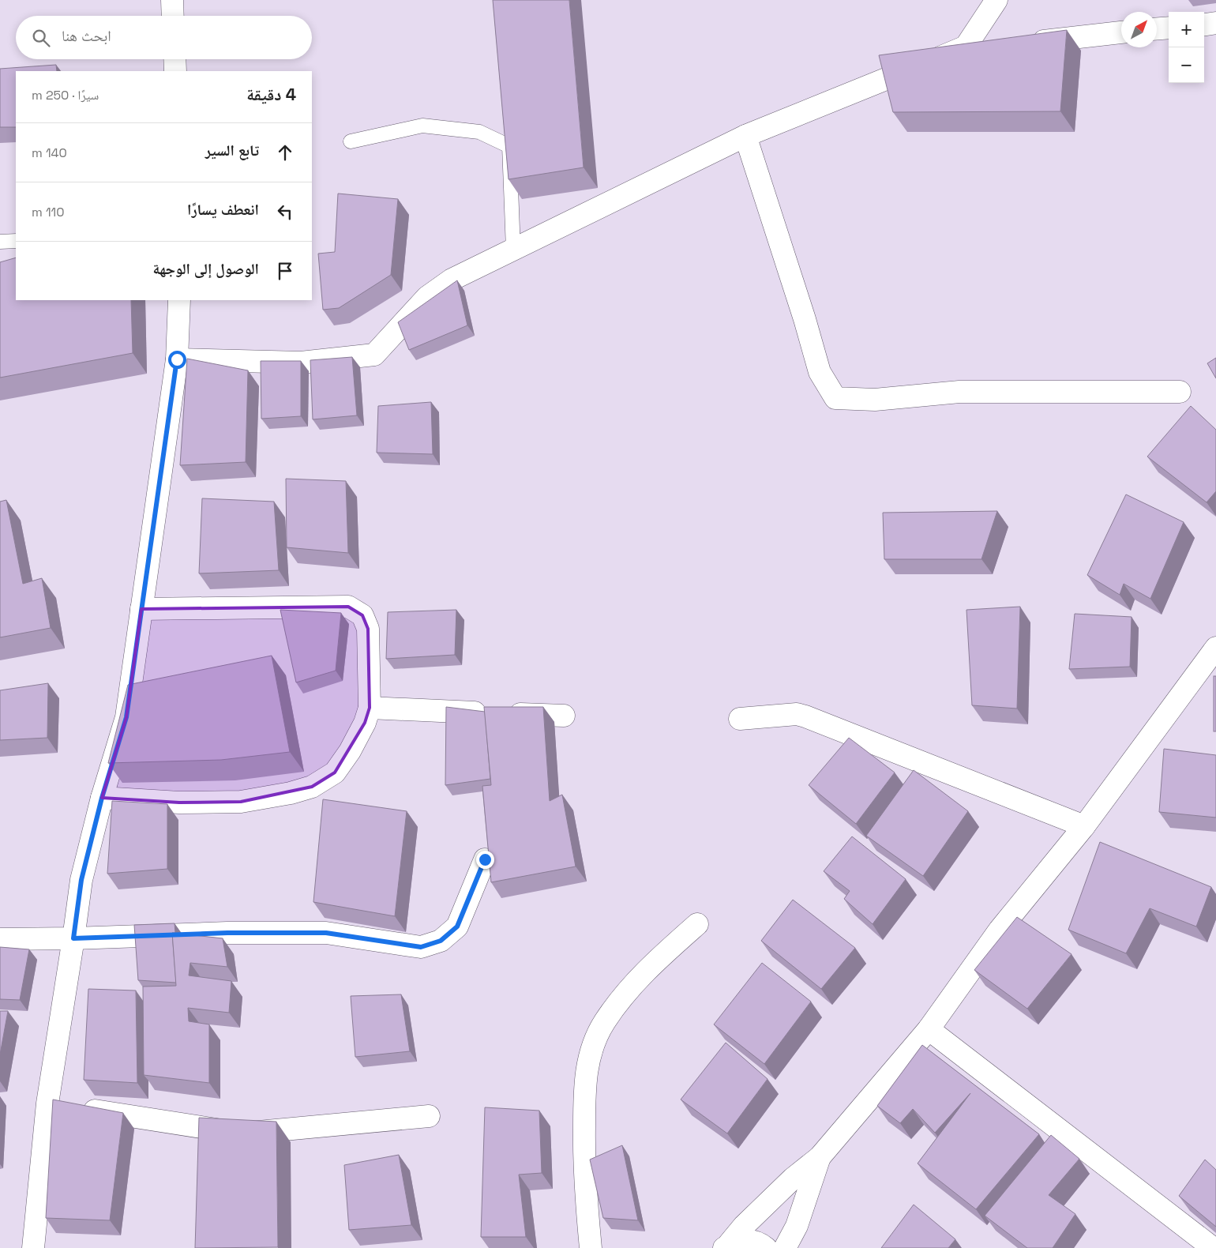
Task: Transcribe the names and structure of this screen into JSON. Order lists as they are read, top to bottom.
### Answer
{
  "north": "top right",
  "page": {
    "map_buttons": ["+", "−"],
    "search": "ابحث هنا",
    "heading": ["4 دقيقة", "سيرًا · 250 m"],
    "list": [
      ["تابع السير", "140 m"],
      ["انعطف يسارًا", "110 m"],
      "الوصول إلى الوجهة"
    ]
  }
}
